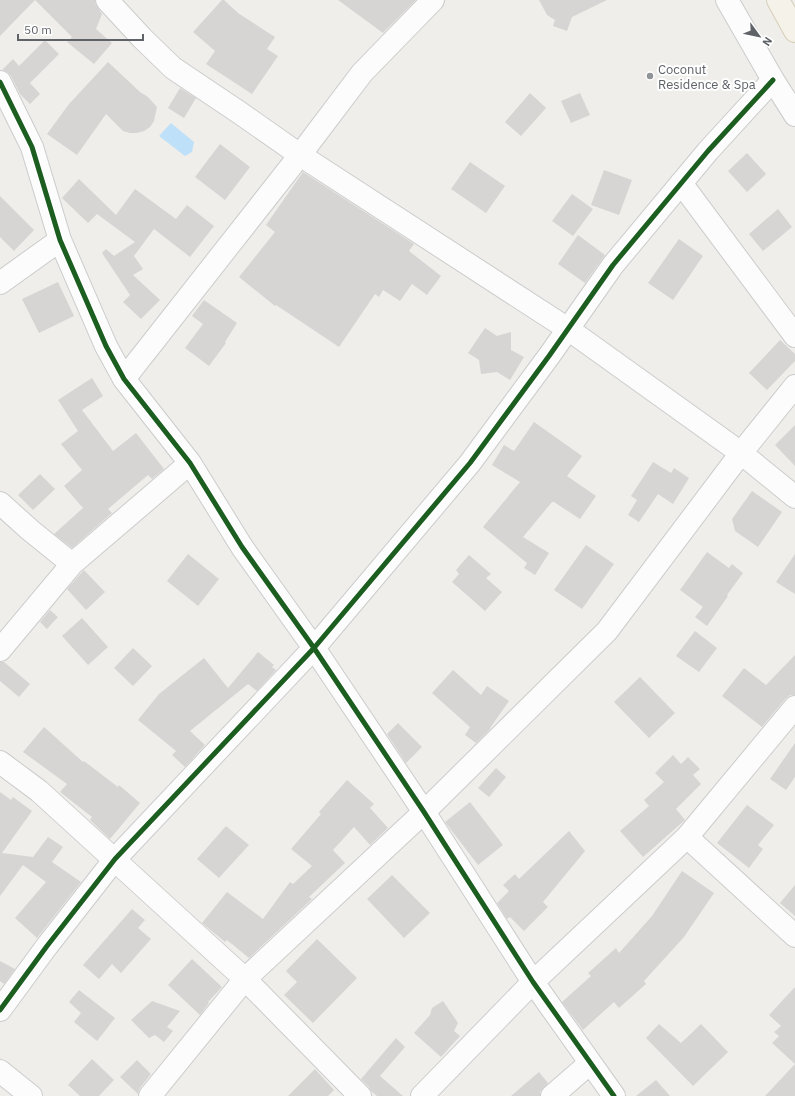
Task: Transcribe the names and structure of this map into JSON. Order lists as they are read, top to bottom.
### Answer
{
  "places": ["Coconut Residence & Spa"],
  "scale_bar": "50 m",
  "north": "bottom right"
}
